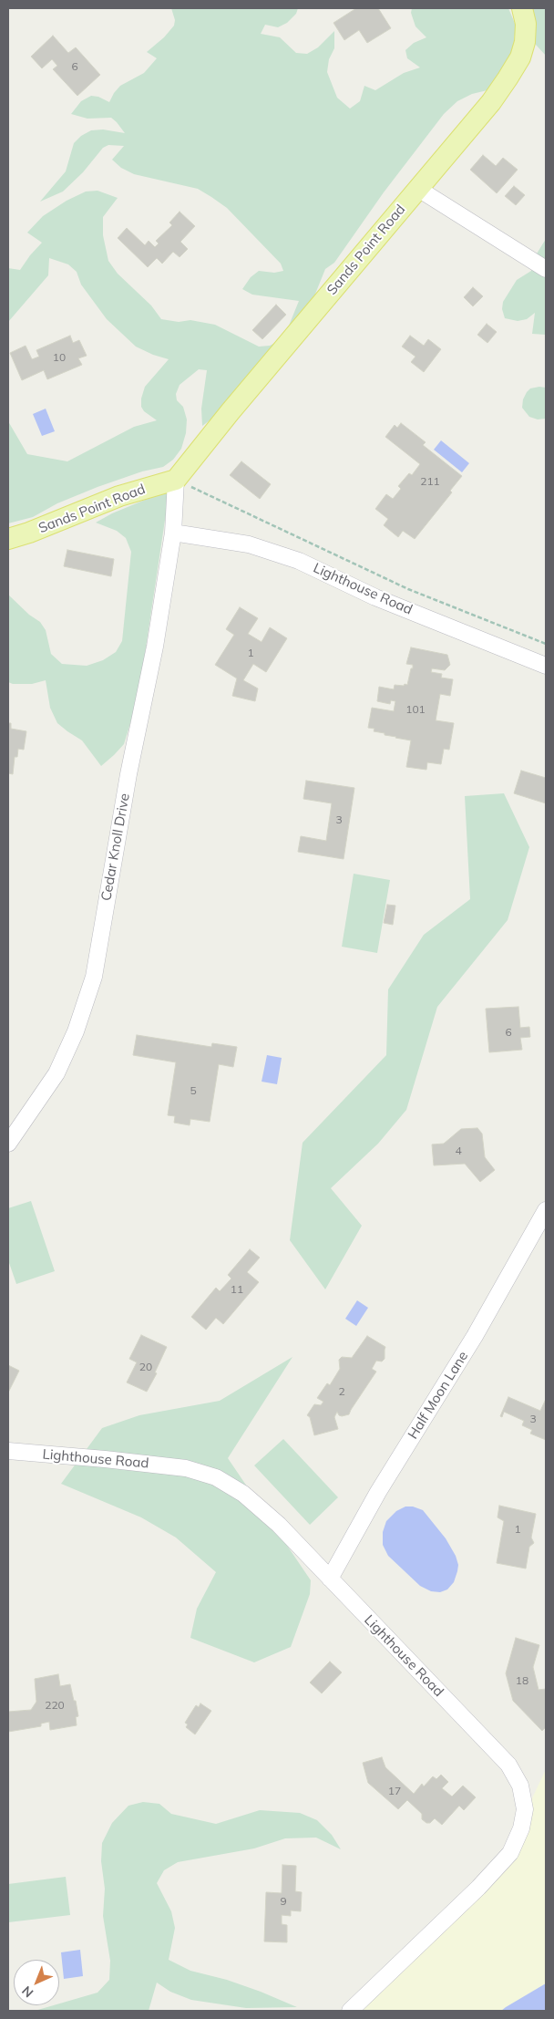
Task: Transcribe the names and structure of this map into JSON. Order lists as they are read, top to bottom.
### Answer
{
  "streets": {
    "main road": ["Sands Point Road"],
    "street": ["Lighthouse Road", "Cedar Knoll Drive", "Half Moon Lane"]
  },
  "crossings": [
    ["Lighthouse Road", "Cedar Knoll Drive"],
    ["Lighthouse Road", "Half Moon Lane"]
  ],
  "house_numbers": [
    "6",
    "10",
    "211",
    "1",
    "101",
    "3",
    "6",
    "5",
    "4",
    "11",
    "20",
    "2",
    "3",
    "1",
    "18",
    "220",
    "17",
    "9"
  ],
  "north": "bottom left"
}
